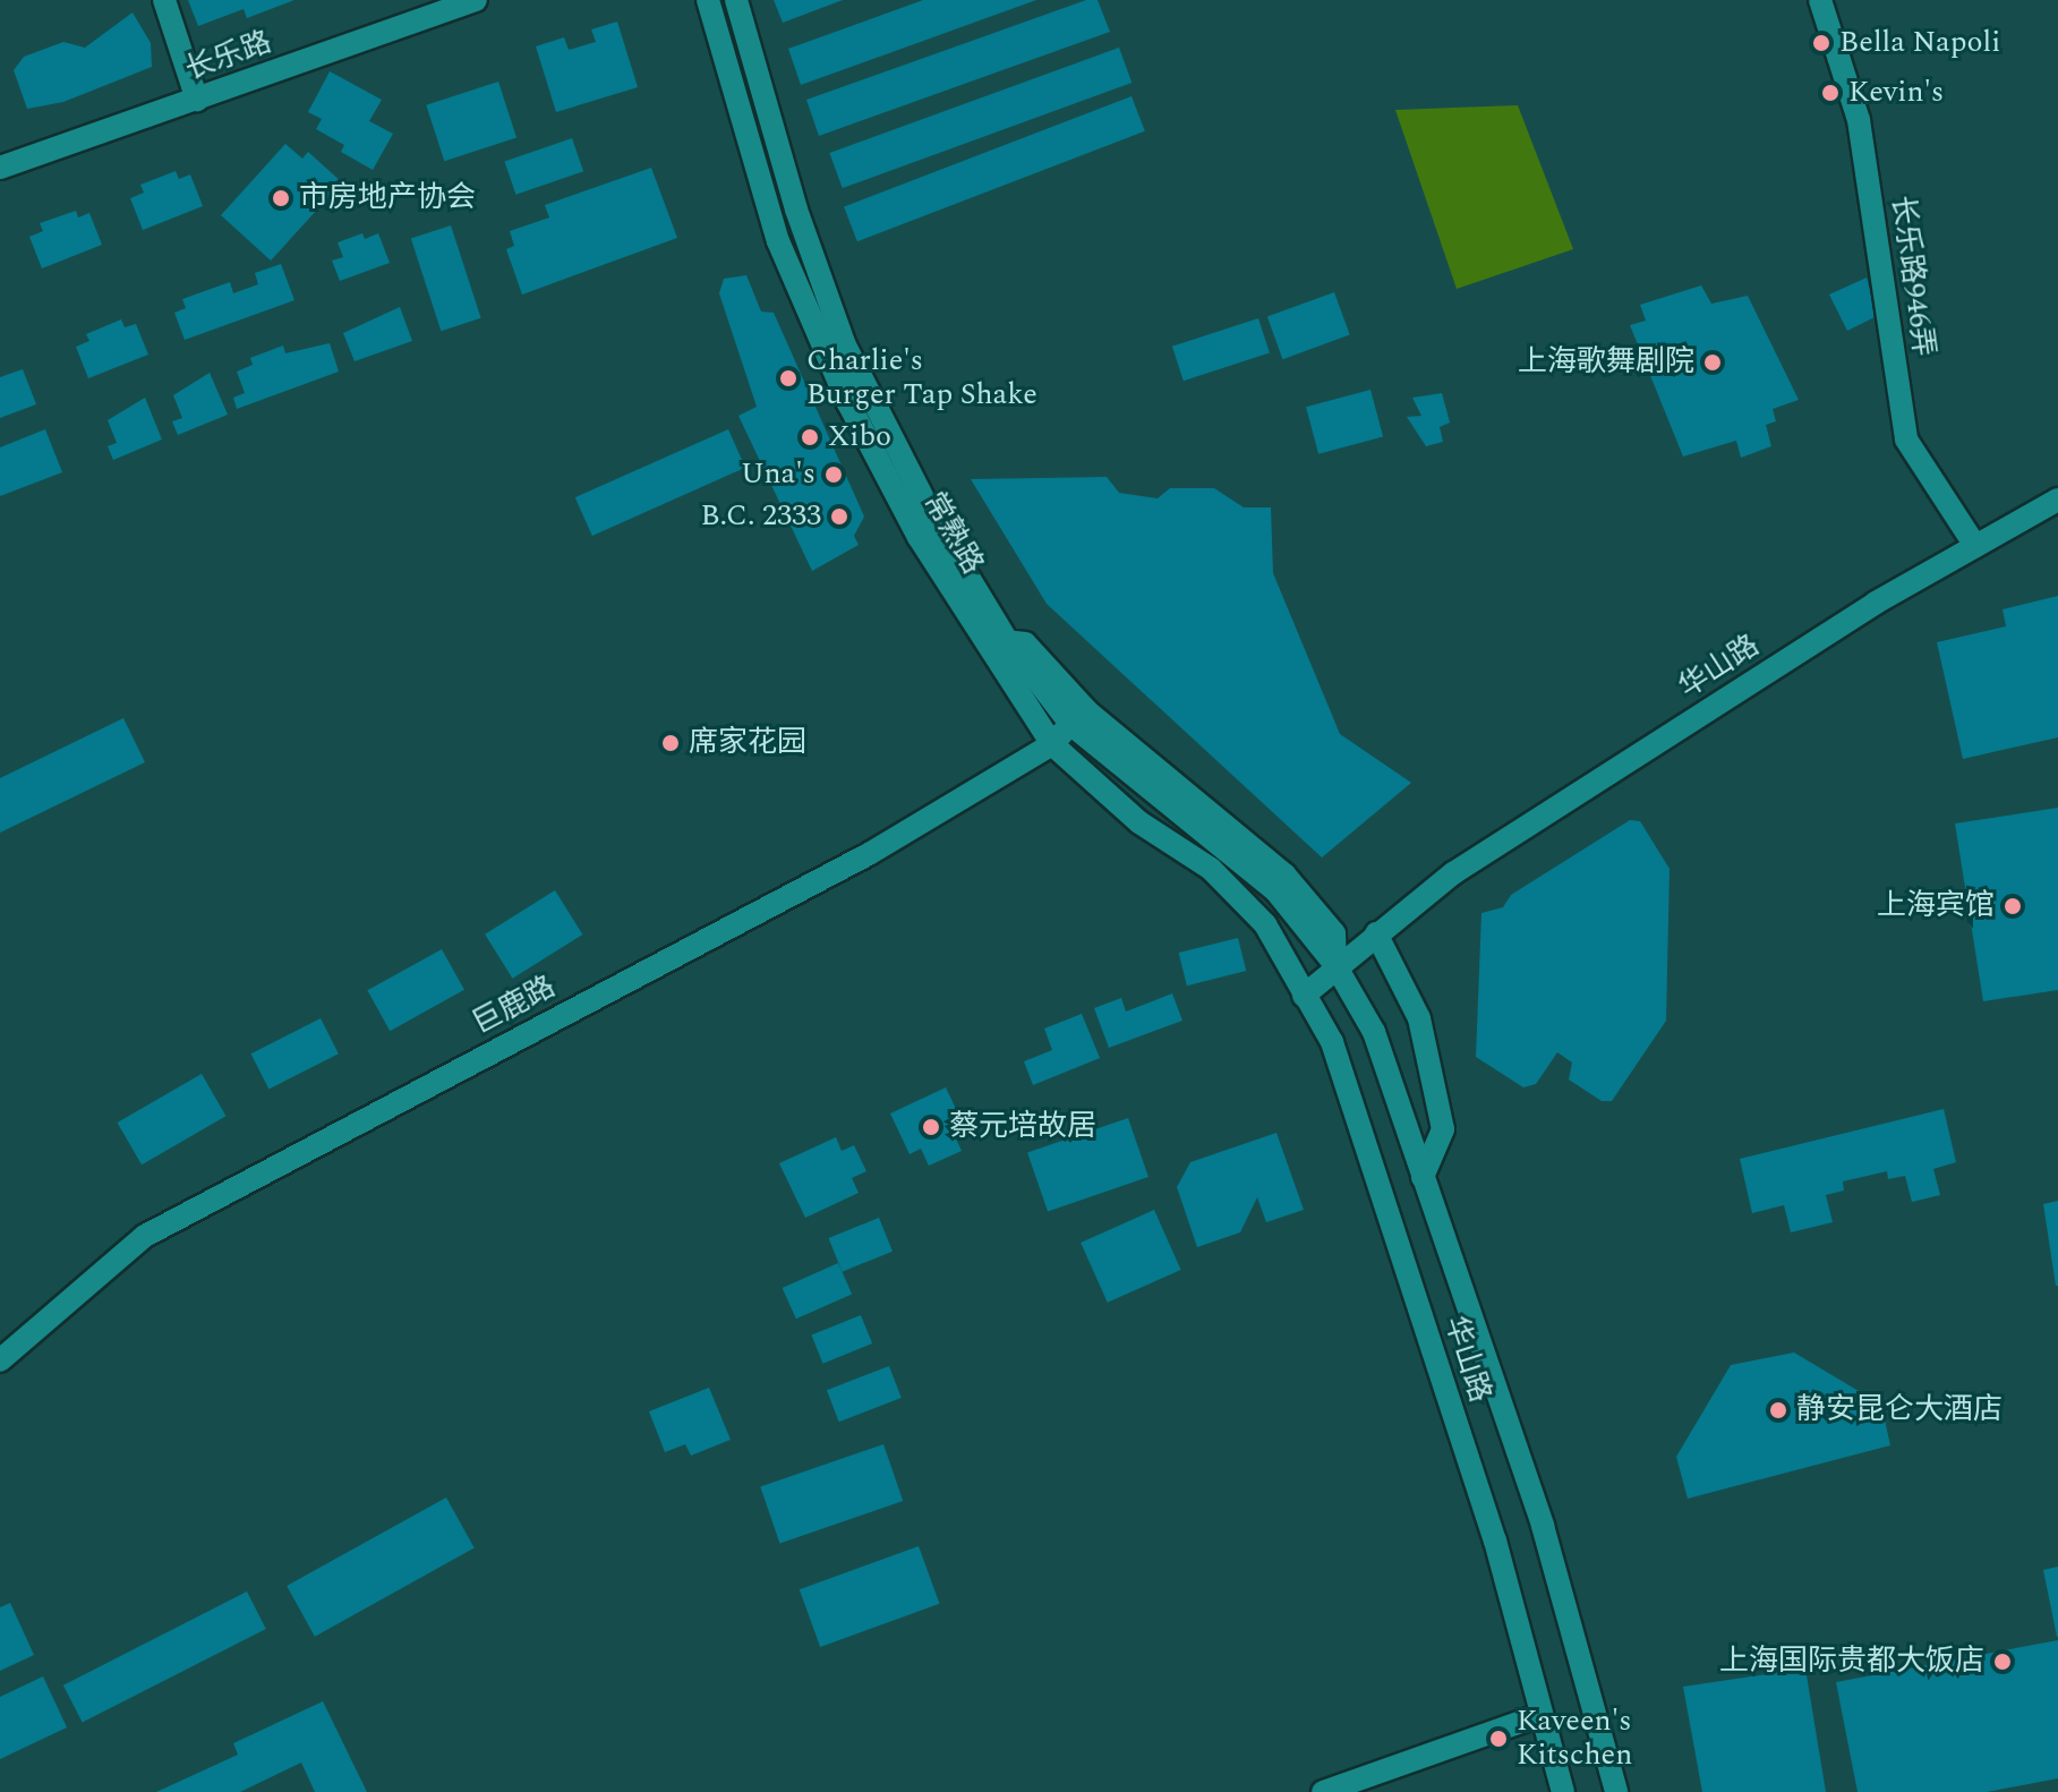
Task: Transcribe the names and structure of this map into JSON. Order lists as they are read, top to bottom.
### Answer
{
  "streets": {
    "main road": [
      "长乐路",
      "长乐路946弄",
      "常熟路",
      "华山路",
      "巨鹿路"
    ]
  },
  "crossings": [
    ["长乐路946弄", "华山路"],
    ["常熟路", "华山路"],
    ["常熟路", "巨鹿路"]
  ],
  "places": [
    "Bella Napoli",
    "Kevin's",
    "市房地产协会",
    "上海歌舞剧院",
    "Charlie's Burger Tap Shake",
    "Xibo",
    "Una's",
    "B.C. 2333",
    "席家花园",
    "上海宾馆",
    "蔡元培故居",
    "静安昆仑大酒店",
    "上海国际贵都大饭店",
    "Kaveen's Kitschen"
  ]
}
